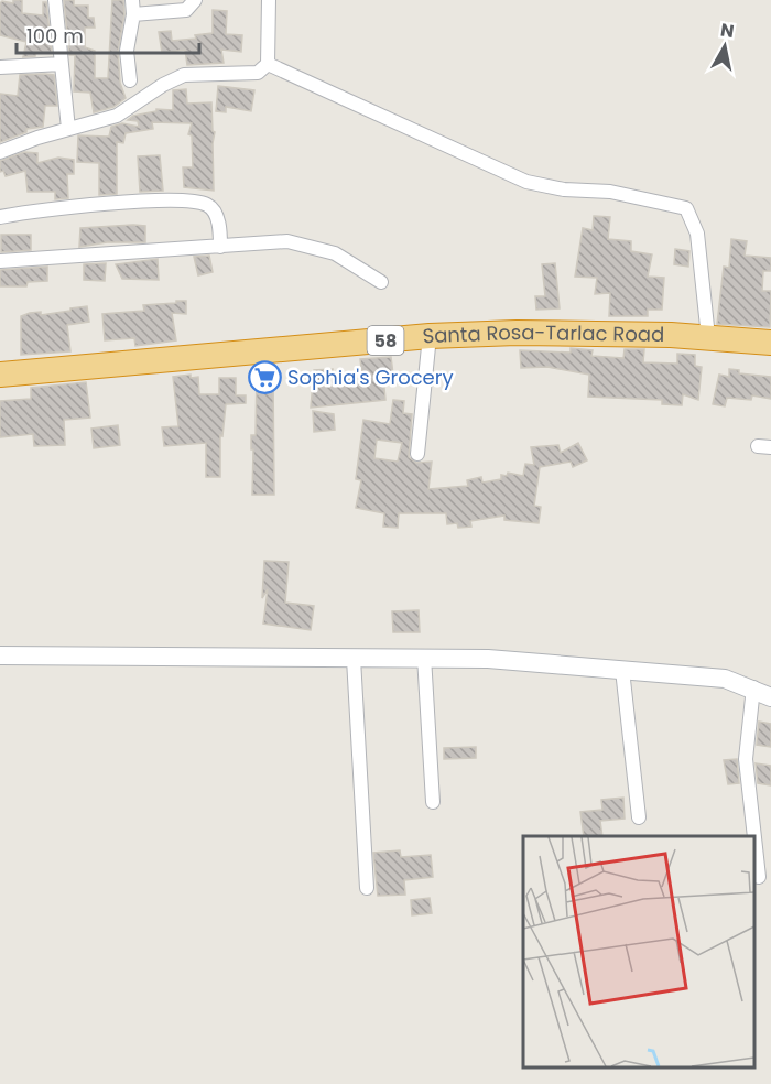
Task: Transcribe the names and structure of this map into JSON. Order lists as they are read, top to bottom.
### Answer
{
  "streets": {
    "highway": ["Santa Rosa-Tarlac Road", "58"]
  },
  "places": {
    "supermarket": ["Sophia's Grocery"]
  },
  "scale_bar": "100 m",
  "north": "top"
}
